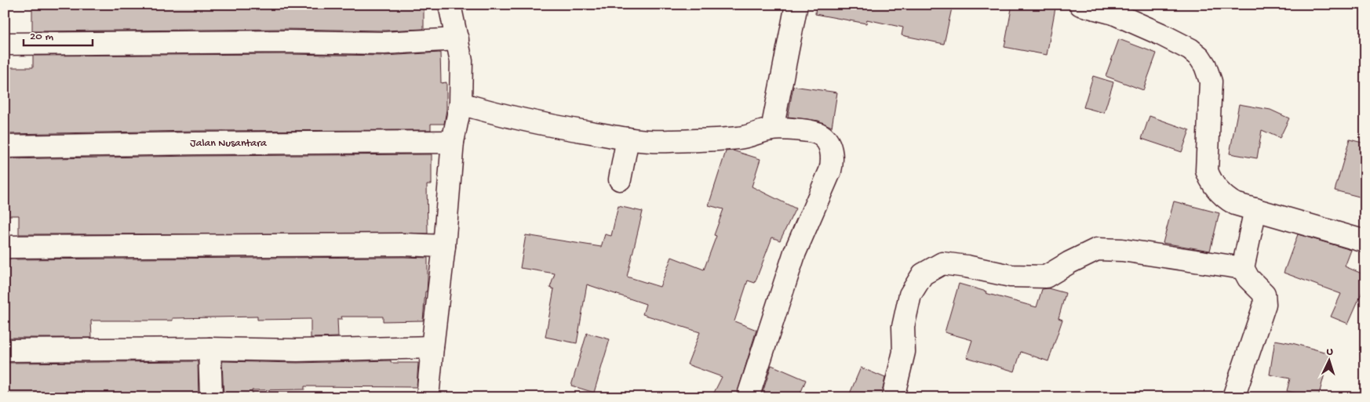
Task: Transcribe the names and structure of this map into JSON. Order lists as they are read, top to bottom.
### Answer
{
  "streets": {
    "street": ["Jalan Nusantara"]
  },
  "scale_bar": "20 m",
  "north": "top"
}
